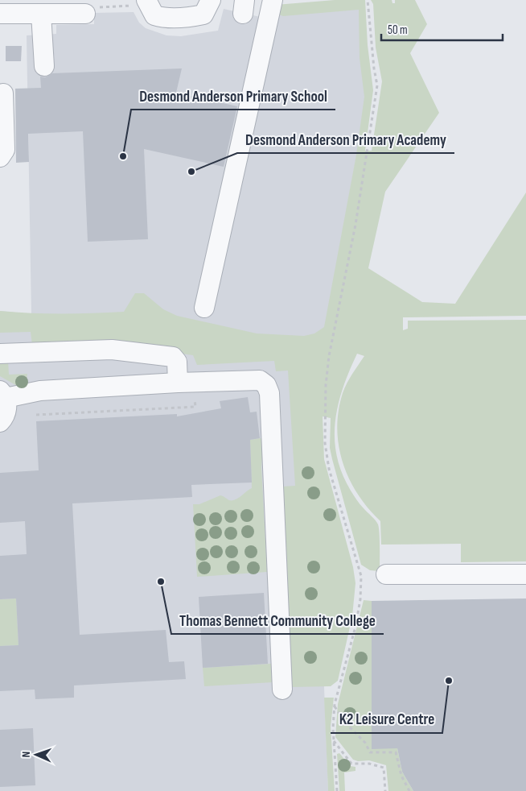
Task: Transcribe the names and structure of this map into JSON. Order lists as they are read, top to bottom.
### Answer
{
  "places": [
    "Desmond Anderson Primary School",
    "Desmond Anderson Primary Academy",
    "Thomas Bennett Community College",
    "K2 Leisure Centre"
  ],
  "scale_bar": "50 m",
  "north": "left"
}
